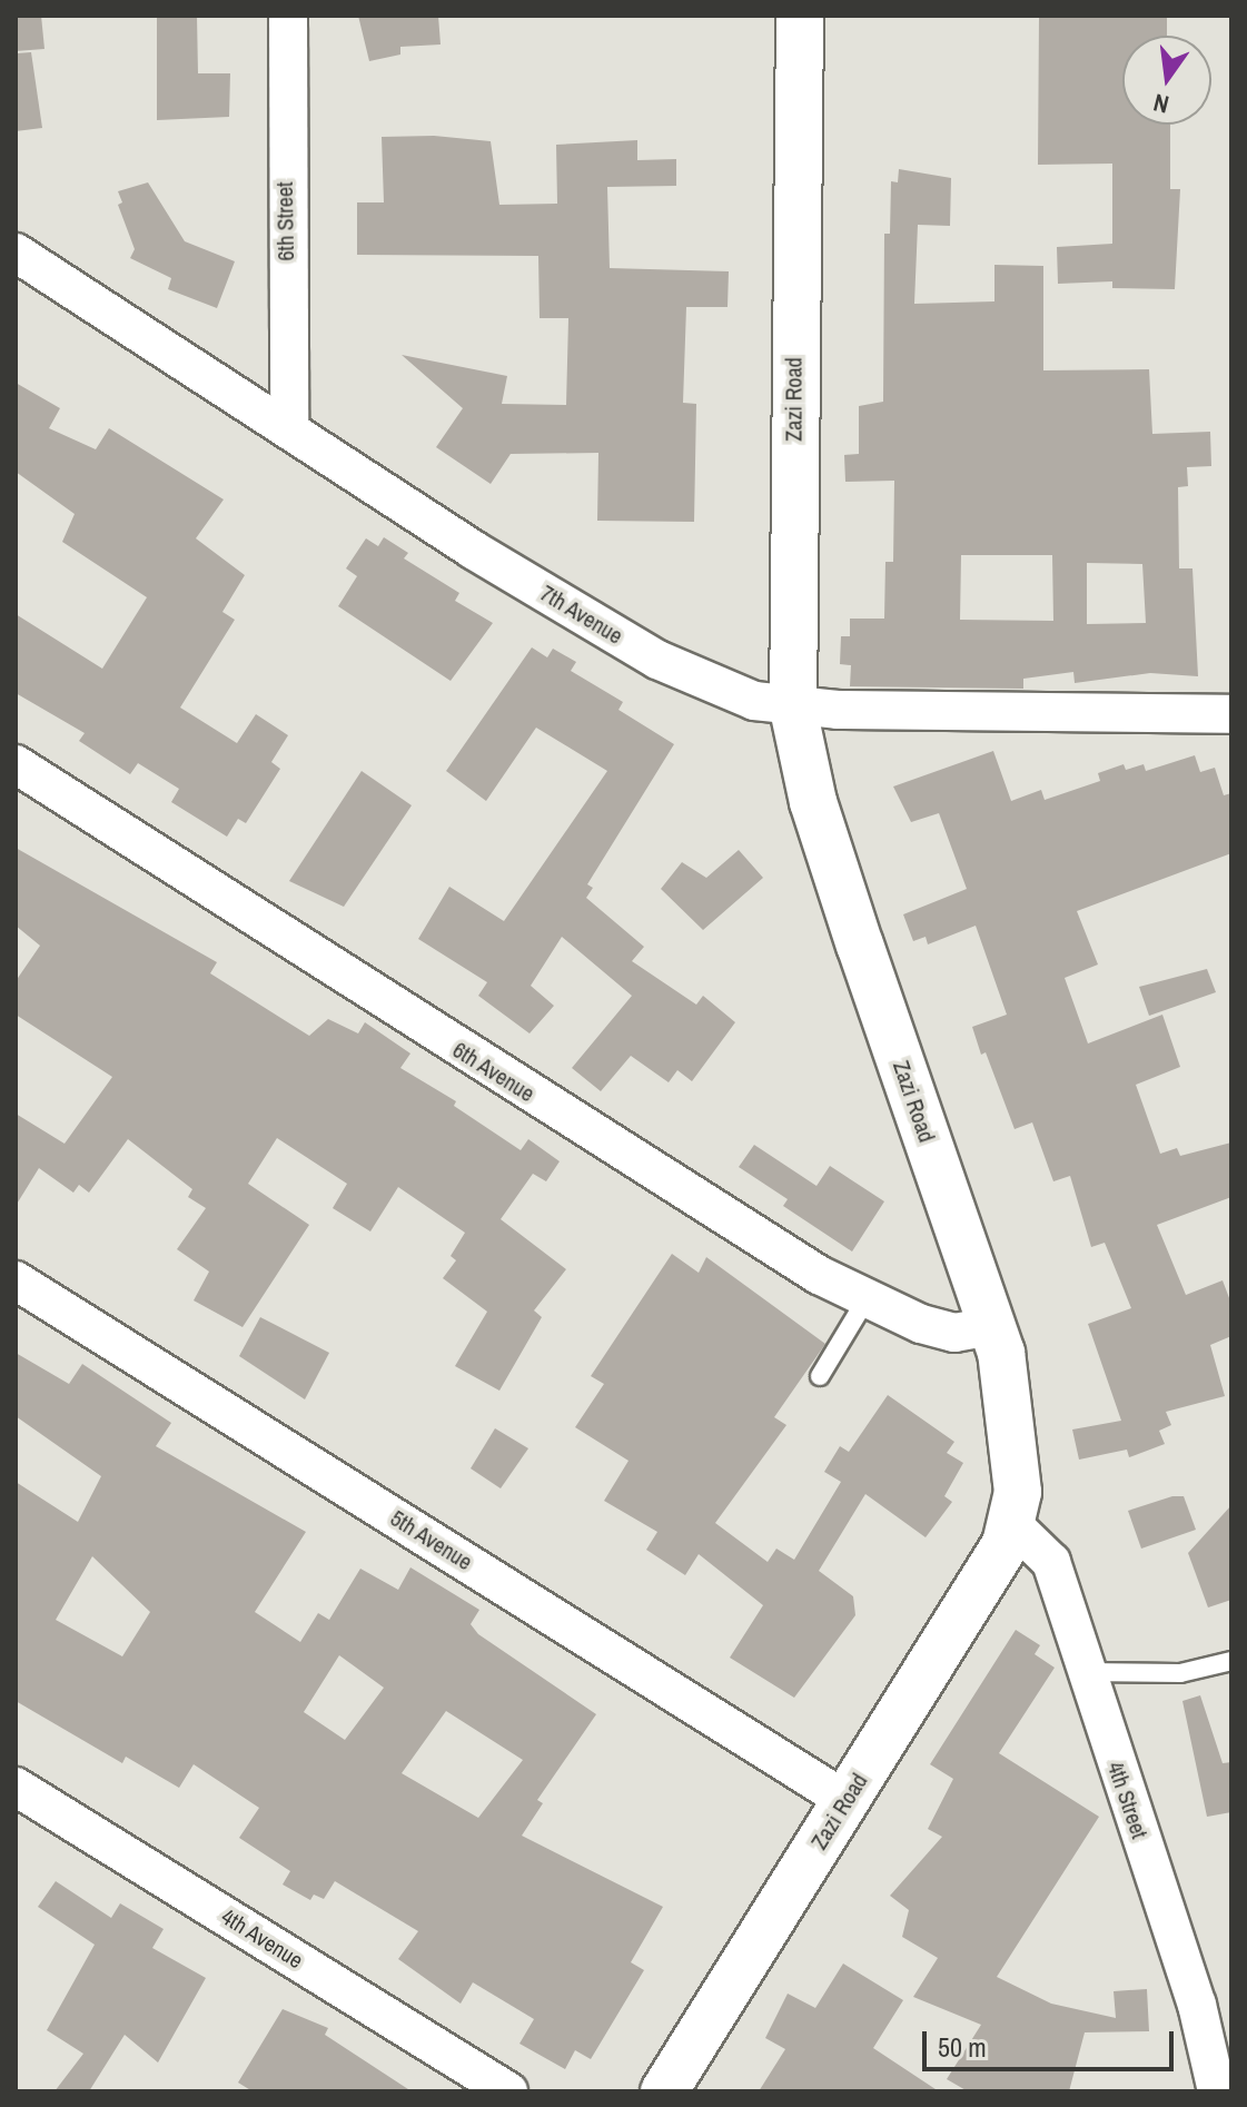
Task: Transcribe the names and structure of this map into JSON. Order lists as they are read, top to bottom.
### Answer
{
  "streets": {
    "street": [
      "6th Street",
      "Zazi Road",
      "7th Avenue",
      "6th Avenue",
      "5th Avenue",
      "4th Street",
      "4th Avenue"
    ]
  },
  "crossings": [
    ["6th Street", "7th Avenue"],
    ["Zazi Road", "7th Avenue"],
    ["Zazi Road", "6th Avenue"],
    ["Zazi Road", "5th Avenue"],
    ["Zazi Road", "4th Street"]
  ],
  "scale_bar": "50 m",
  "north": "bottom"
}
